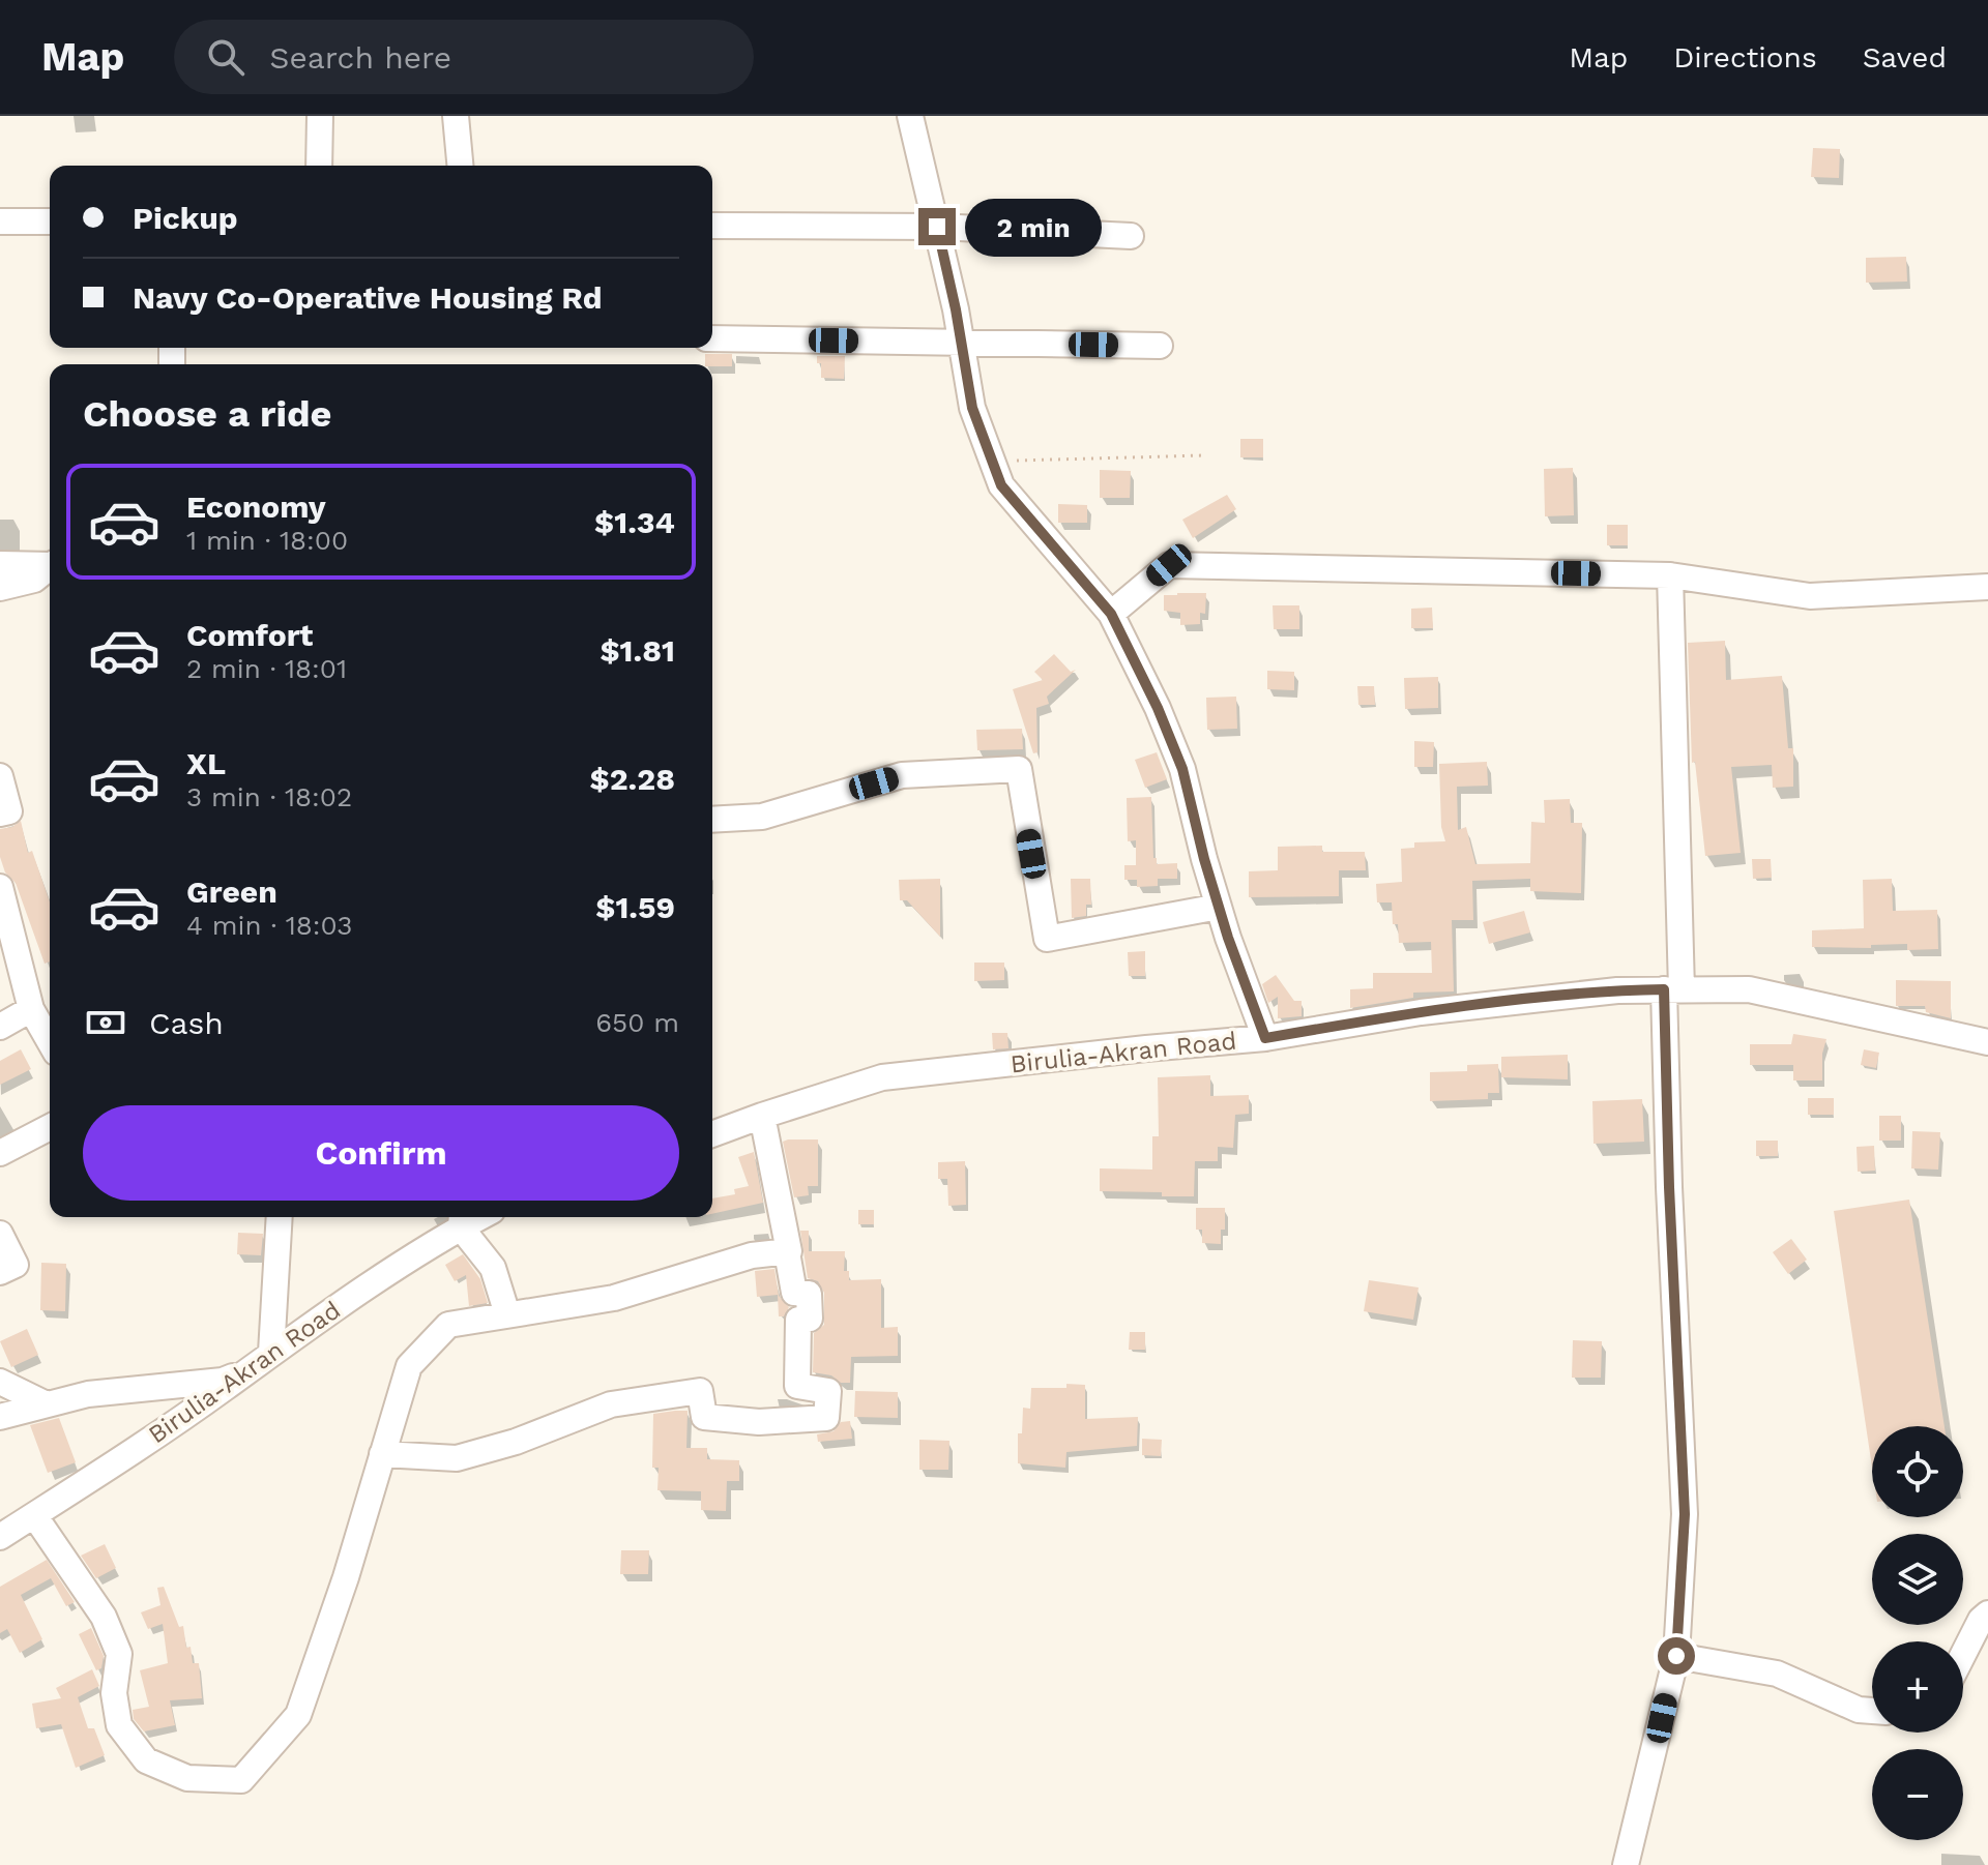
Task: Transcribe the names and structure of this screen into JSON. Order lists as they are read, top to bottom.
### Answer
{
  "streets": {
    "street": ["Birulia-Akran Road"]
  },
  "page": {
    "header": "Map",
    "search": "Search here",
    "nav": ["Map", "Directions", "Saved"],
    "banner": ["Pickup", "Navy Co-Operative Housing Rd"],
    "bubble": "2 min",
    "heading": "Choose a ride",
    "list": [
      {
        "name": "Economy",
        "note": "1 min · 18:00",
        "value": "$1.34"
      },
      {
        "name": "Comfort",
        "note": "2 min · 18:01",
        "value": "$1.81"
      },
      {
        "name": "XL",
        "note": "3 min · 18:02",
        "value": "$2.28"
      },
      {
        "name": "Green",
        "note": "4 min · 18:03",
        "value": "$1.59"
      }
    ],
    "pay": ["Cash", "650 m"],
    "buttons": "Confirm",
    "map_buttons": ["+", "−"]
  }
}
